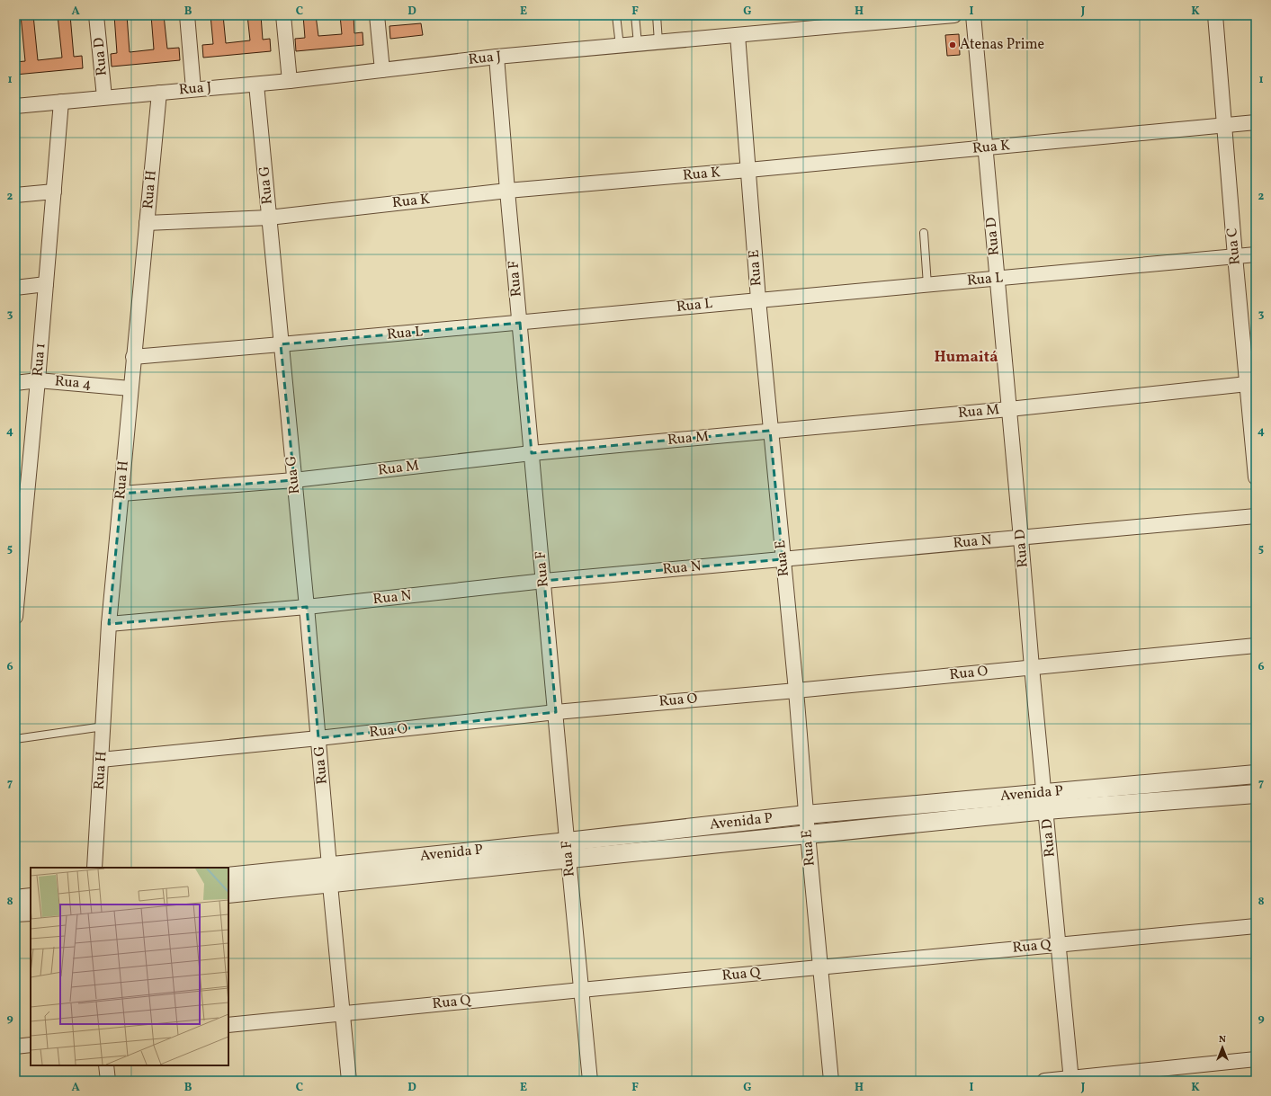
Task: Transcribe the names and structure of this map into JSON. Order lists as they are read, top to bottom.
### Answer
{
  "streets": {
    "street": [
      "Rua D",
      "Rua J",
      "Rua K",
      "Rua G",
      "Rua H",
      "Rua C",
      "Rua E",
      "Rua F",
      "Rua L",
      "Rua 1",
      "Rua 4",
      "Rua M",
      "Rua N",
      "Rua O",
      "Avenida P",
      "Rua Q"
    ]
  },
  "crossings": [
    ["Rua D", "Rua J"],
    ["Rua D", "Rua K"],
    ["Rua D", "Rua L"],
    ["Rua D", "Rua M"],
    ["Rua D", "Rua N"],
    ["Rua D", "Rua O"],
    ["Rua D", "Avenida P"],
    ["Rua D", "Rua Q"],
    ["Rua J", "Rua G"],
    ["Rua J", "Rua H"],
    ["Rua J", "Rua E"],
    ["Rua J", "Rua F"],
    ["Rua J", "Rua 1"],
    ["Rua K", "Rua G"],
    ["Rua K", "Rua H"],
    ["Rua K", "Rua C"],
    ["Rua K", "Rua E"],
    ["Rua K", "Rua F"],
    ["Rua G", "Rua L"],
    ["Rua G", "Rua M"],
    ["Rua G", "Rua N"],
    ["Rua G", "Rua O"],
    ["Rua G", "Avenida P"],
    ["Rua H", "Rua L"],
    ["Rua H", "Rua 4"],
    ["Rua H", "Rua M"],
    ["Rua H", "Rua N"],
    ["Rua H", "Rua O"],
    ["Rua C", "Rua L"],
    ["Rua C", "Rua M"],
    ["Rua E", "Rua L"],
    ["Rua E", "Rua M"],
    ["Rua E", "Rua N"],
    ["Rua E", "Rua O"],
    ["Rua E", "Avenida P"],
    ["Rua E", "Rua Q"],
    ["Rua F", "Rua L"],
    ["Rua F", "Rua M"],
    ["Rua F", "Rua N"],
    ["Rua F", "Rua O"],
    ["Rua F", "Avenida P"],
    ["Rua F", "Rua Q"],
    ["Rua 1", "Rua 4"]
  ],
  "districts": ["Humaitá"],
  "places": ["Atenas Prime"],
  "north": "top",
  "grid": {
    "columns": [
      "A",
      "B",
      "C",
      "D",
      "E",
      "F",
      "G",
      "H",
      "I",
      "J",
      "K"
    ],
    "rows": [
      "1",
      "2",
      "3",
      "4",
      "5",
      "6",
      "7",
      "8",
      "9"
    ]
  }
}
